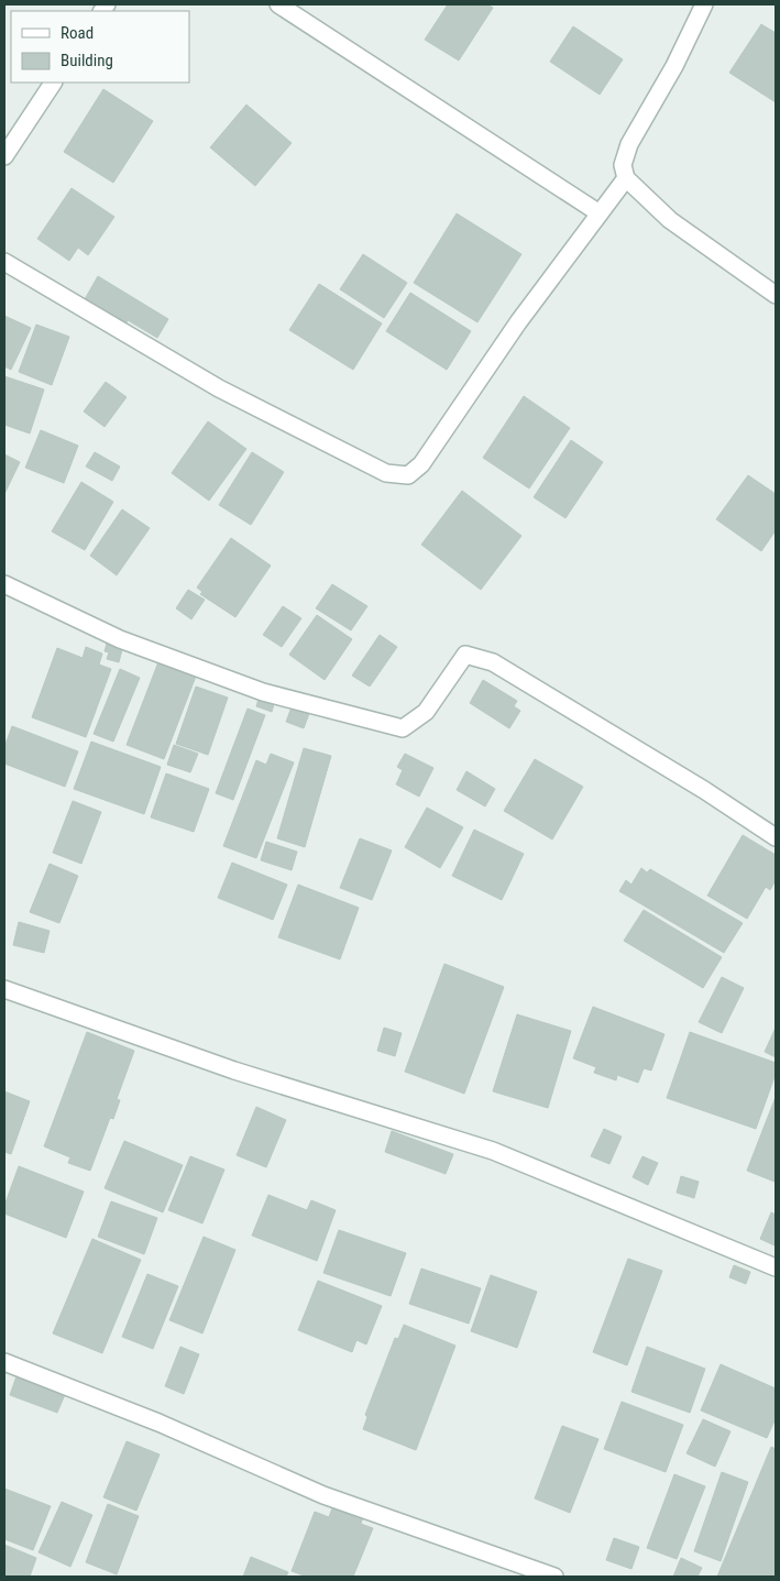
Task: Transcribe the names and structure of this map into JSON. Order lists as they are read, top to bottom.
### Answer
{
  "legend": ["Road", "Building"]
}
